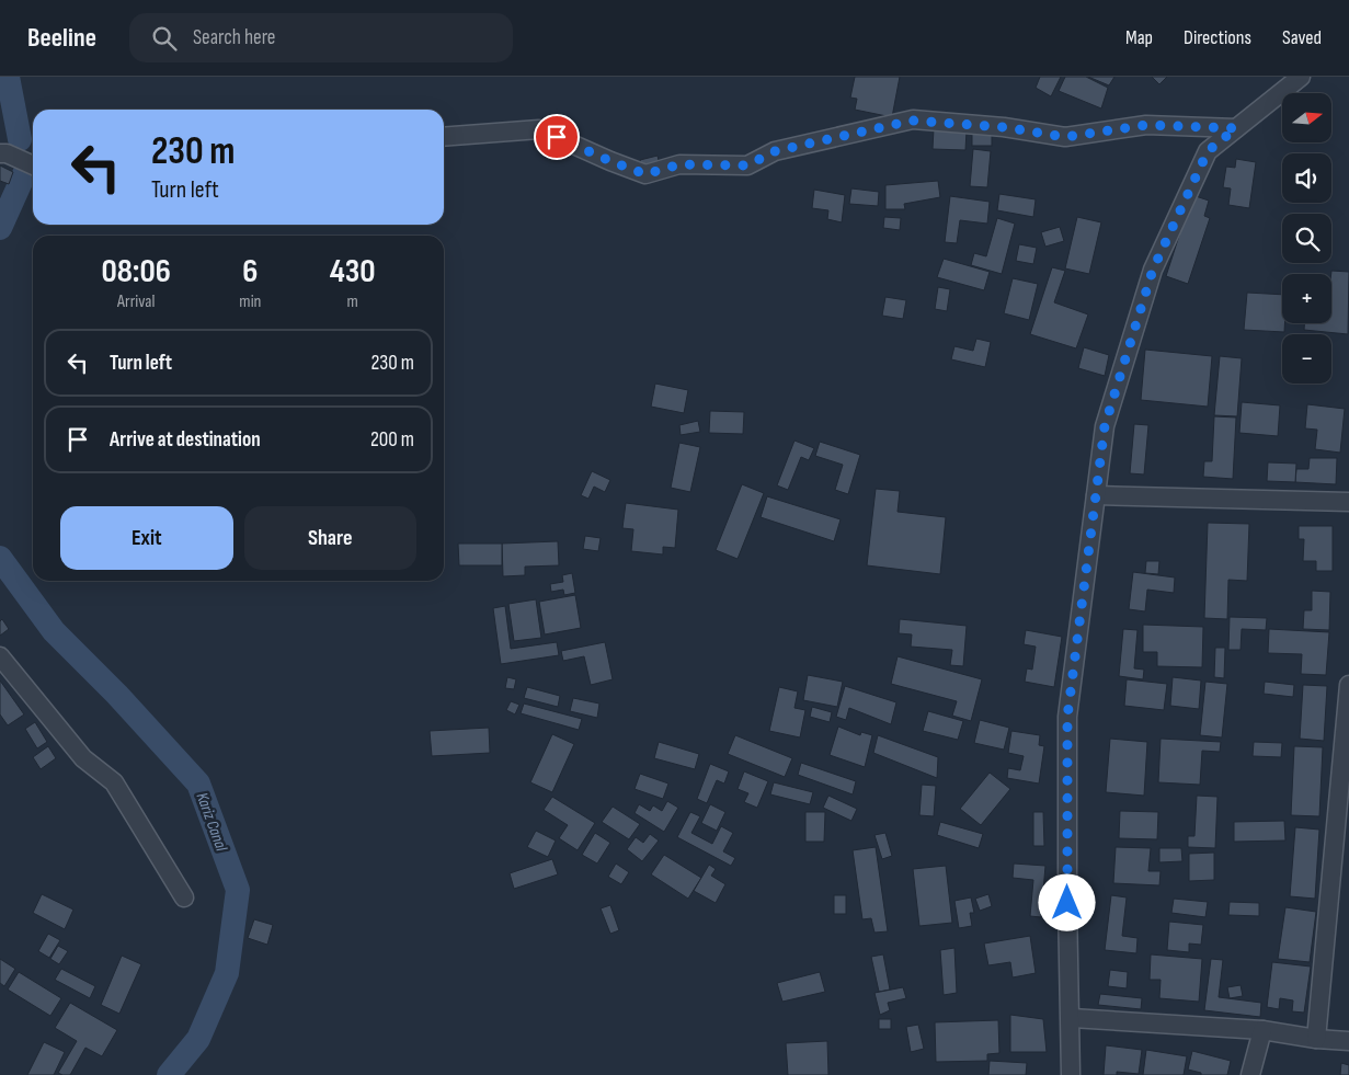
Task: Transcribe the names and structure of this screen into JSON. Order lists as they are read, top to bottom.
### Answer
{
  "water": ["Kariz Canal"],
  "north": "right",
  "page": {
    "header": "Beeline",
    "search": "Search here",
    "nav": ["Map", "Directions", "Saved"],
    "map_buttons": ["+", "−"],
    "turn": ["230 m", "Turn left"],
    "eta": [
      "08:06",
      "Arrival",
      "6",
      "min",
      "430",
      "m"
    ],
    "list": [
      {
        "name": "Turn left",
        "value": "230 m"
      },
      {
        "name": "Arrive at destination",
        "value": "200 m"
      }
    ],
    "buttons": ["Exit", "Share"]
  }
}
